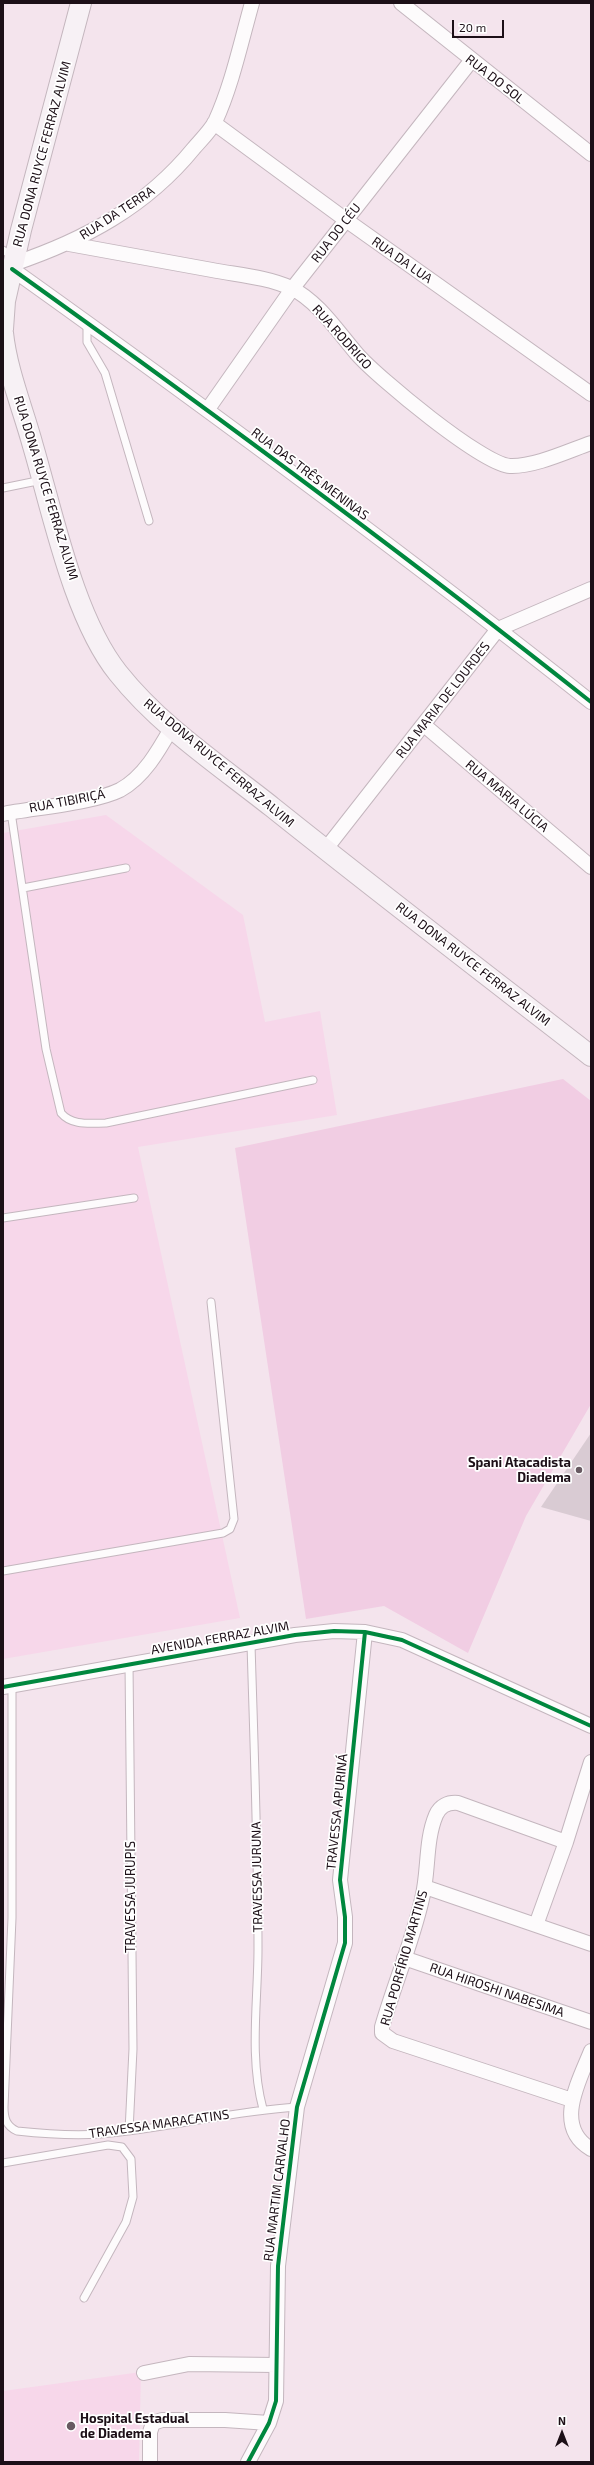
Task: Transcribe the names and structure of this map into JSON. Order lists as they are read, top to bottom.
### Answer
{
  "streets": {
    "main road": ["RUA DONA RUYCE FERRAZ ALVIM"],
    "street": [
      "RUA DO SOL",
      "RUA DA TERRA",
      "RUA DO CÉU",
      "RUA DA LUA",
      "RUA RODRIGO",
      "RUA DAS TRÊS MENINAS",
      "RUA MARIA DE LOURDES",
      "RUA MARIA LÚCIA",
      "RUA TIBIRIÇÁ",
      "AVENIDA FERRAZ ALVIM",
      "TRAVESSA APURINÁ",
      "RUA PORFÍRIO MARTINS",
      "RUA HIROSHI NABESIMA",
      "RUA MARTIM CARVALHO"
    ],
    "lane": ["TRAVESSA JURUNA", "TRAVESSA JURUPIS", "TRAVESSA MARACATINS"]
  },
  "crossings": [
    ["RUA DO SOL", "RUA DO CÉU"],
    ["RUA DONA RUYCE FERRAZ ALVIM", "RUA DA TERRA"],
    ["RUA DONA RUYCE FERRAZ ALVIM", "RUA DAS TRÊS MENINAS"],
    ["RUA DONA RUYCE FERRAZ ALVIM", "RUA MARIA DE LOURDES"],
    ["RUA DONA RUYCE FERRAZ ALVIM", "RUA TIBIRIÇÁ"],
    ["RUA DA TERRA", "RUA DA LUA"],
    ["RUA DA TERRA", "RUA RODRIGO"],
    ["RUA DA TERRA", "RUA DAS TRÊS MENINAS"],
    ["RUA DO CÉU", "RUA DA LUA"],
    ["RUA DO CÉU", "RUA RODRIGO"],
    ["RUA DO CÉU", "RUA DAS TRÊS MENINAS"],
    ["RUA DAS TRÊS MENINAS", "RUA MARIA DE LOURDES"],
    ["RUA MARIA DE LOURDES", "RUA MARIA LÚCIA"],
    ["AVENIDA FERRAZ ALVIM", "TRAVESSA APURINÁ"],
    ["AVENIDA FERRAZ ALVIM", "TRAVESSA JURUNA"],
    ["AVENIDA FERRAZ ALVIM", "TRAVESSA JURUPIS"],
    ["AVENIDA FERRAZ ALVIM", "TRAVESSA MARACATINS"],
    ["TRAVESSA APURINÁ", "TRAVESSA MARACATINS"],
    ["TRAVESSA APURINÁ", "RUA MARTIM CARVALHO"],
    ["TRAVESSA JURUNA", "TRAVESSA MARACATINS"],
    ["TRAVESSA JURUPIS", "TRAVESSA MARACATINS"],
    ["RUA PORFÍRIO MARTINS", "RUA HIROSHI NABESIMA"],
    ["TRAVESSA MARACATINS", "RUA MARTIM CARVALHO"]
  ],
  "places": ["Spani Atacadista Diadema", "Hospital Estadual de Diadema"],
  "scale_bar": "20 m",
  "north": "top"
}
